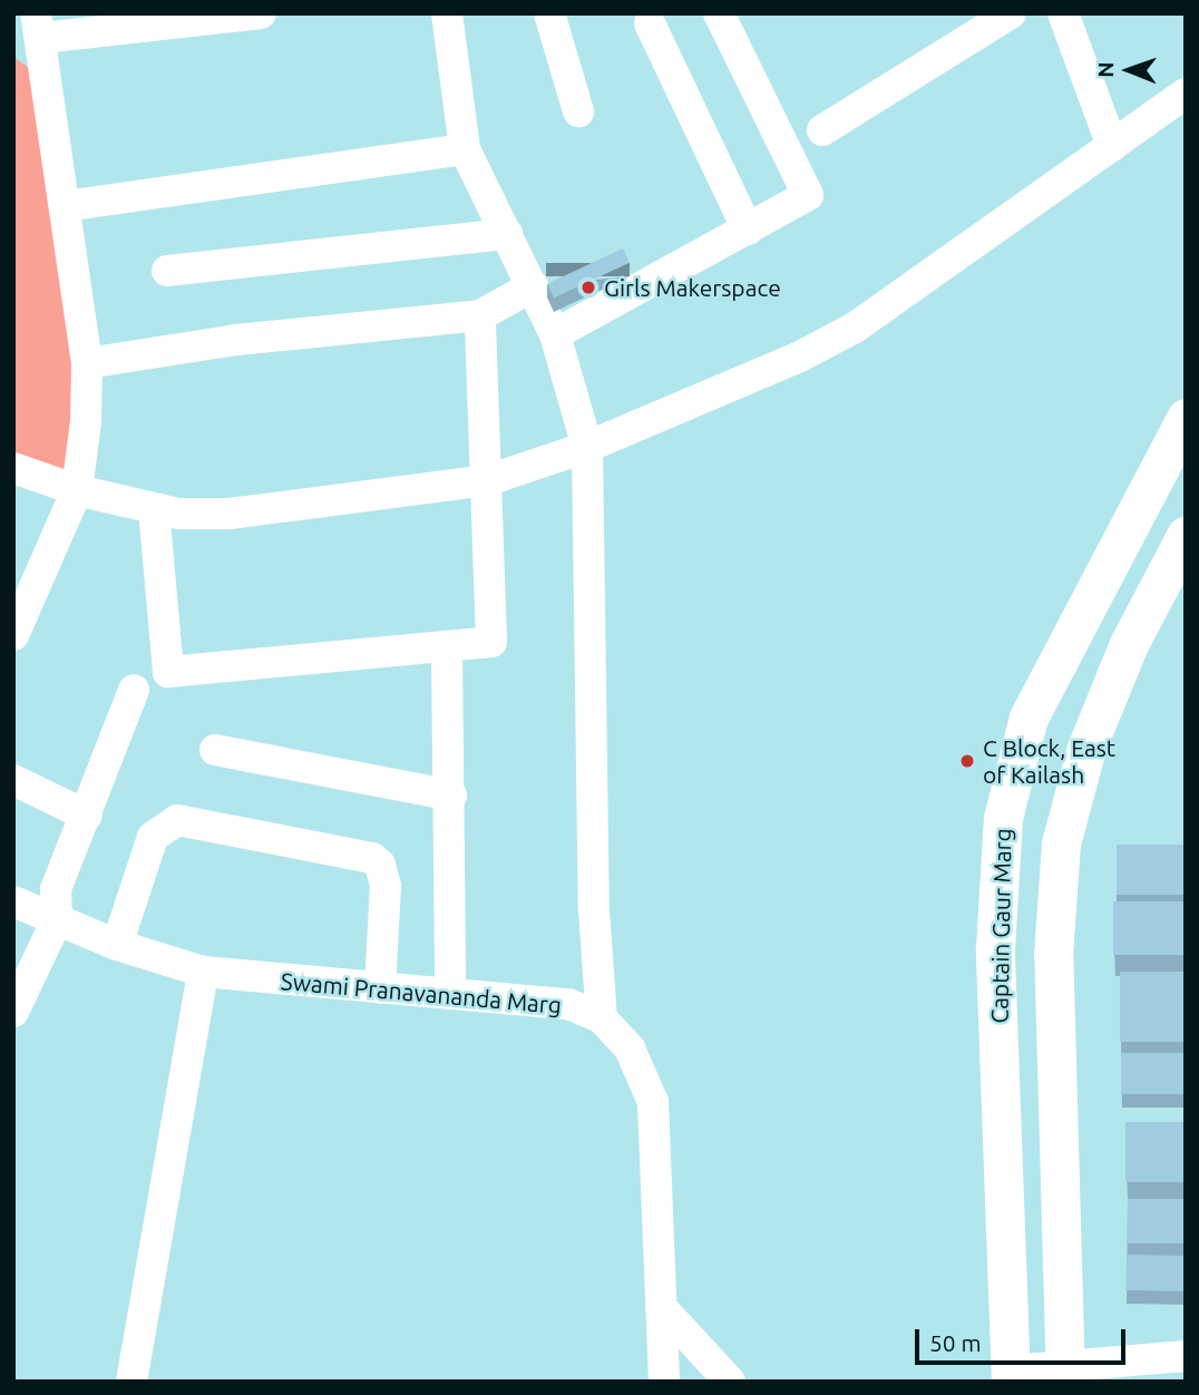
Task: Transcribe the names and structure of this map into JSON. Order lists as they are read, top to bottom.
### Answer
{
  "streets": {
    "main road": ["Captain Gaur Marg"],
    "street": ["Swami Pranavananda Marg"]
  },
  "places": ["Girls Makerspace", "C Block, East of Kailash"],
  "scale_bar": "50 m",
  "north": "left"
}
